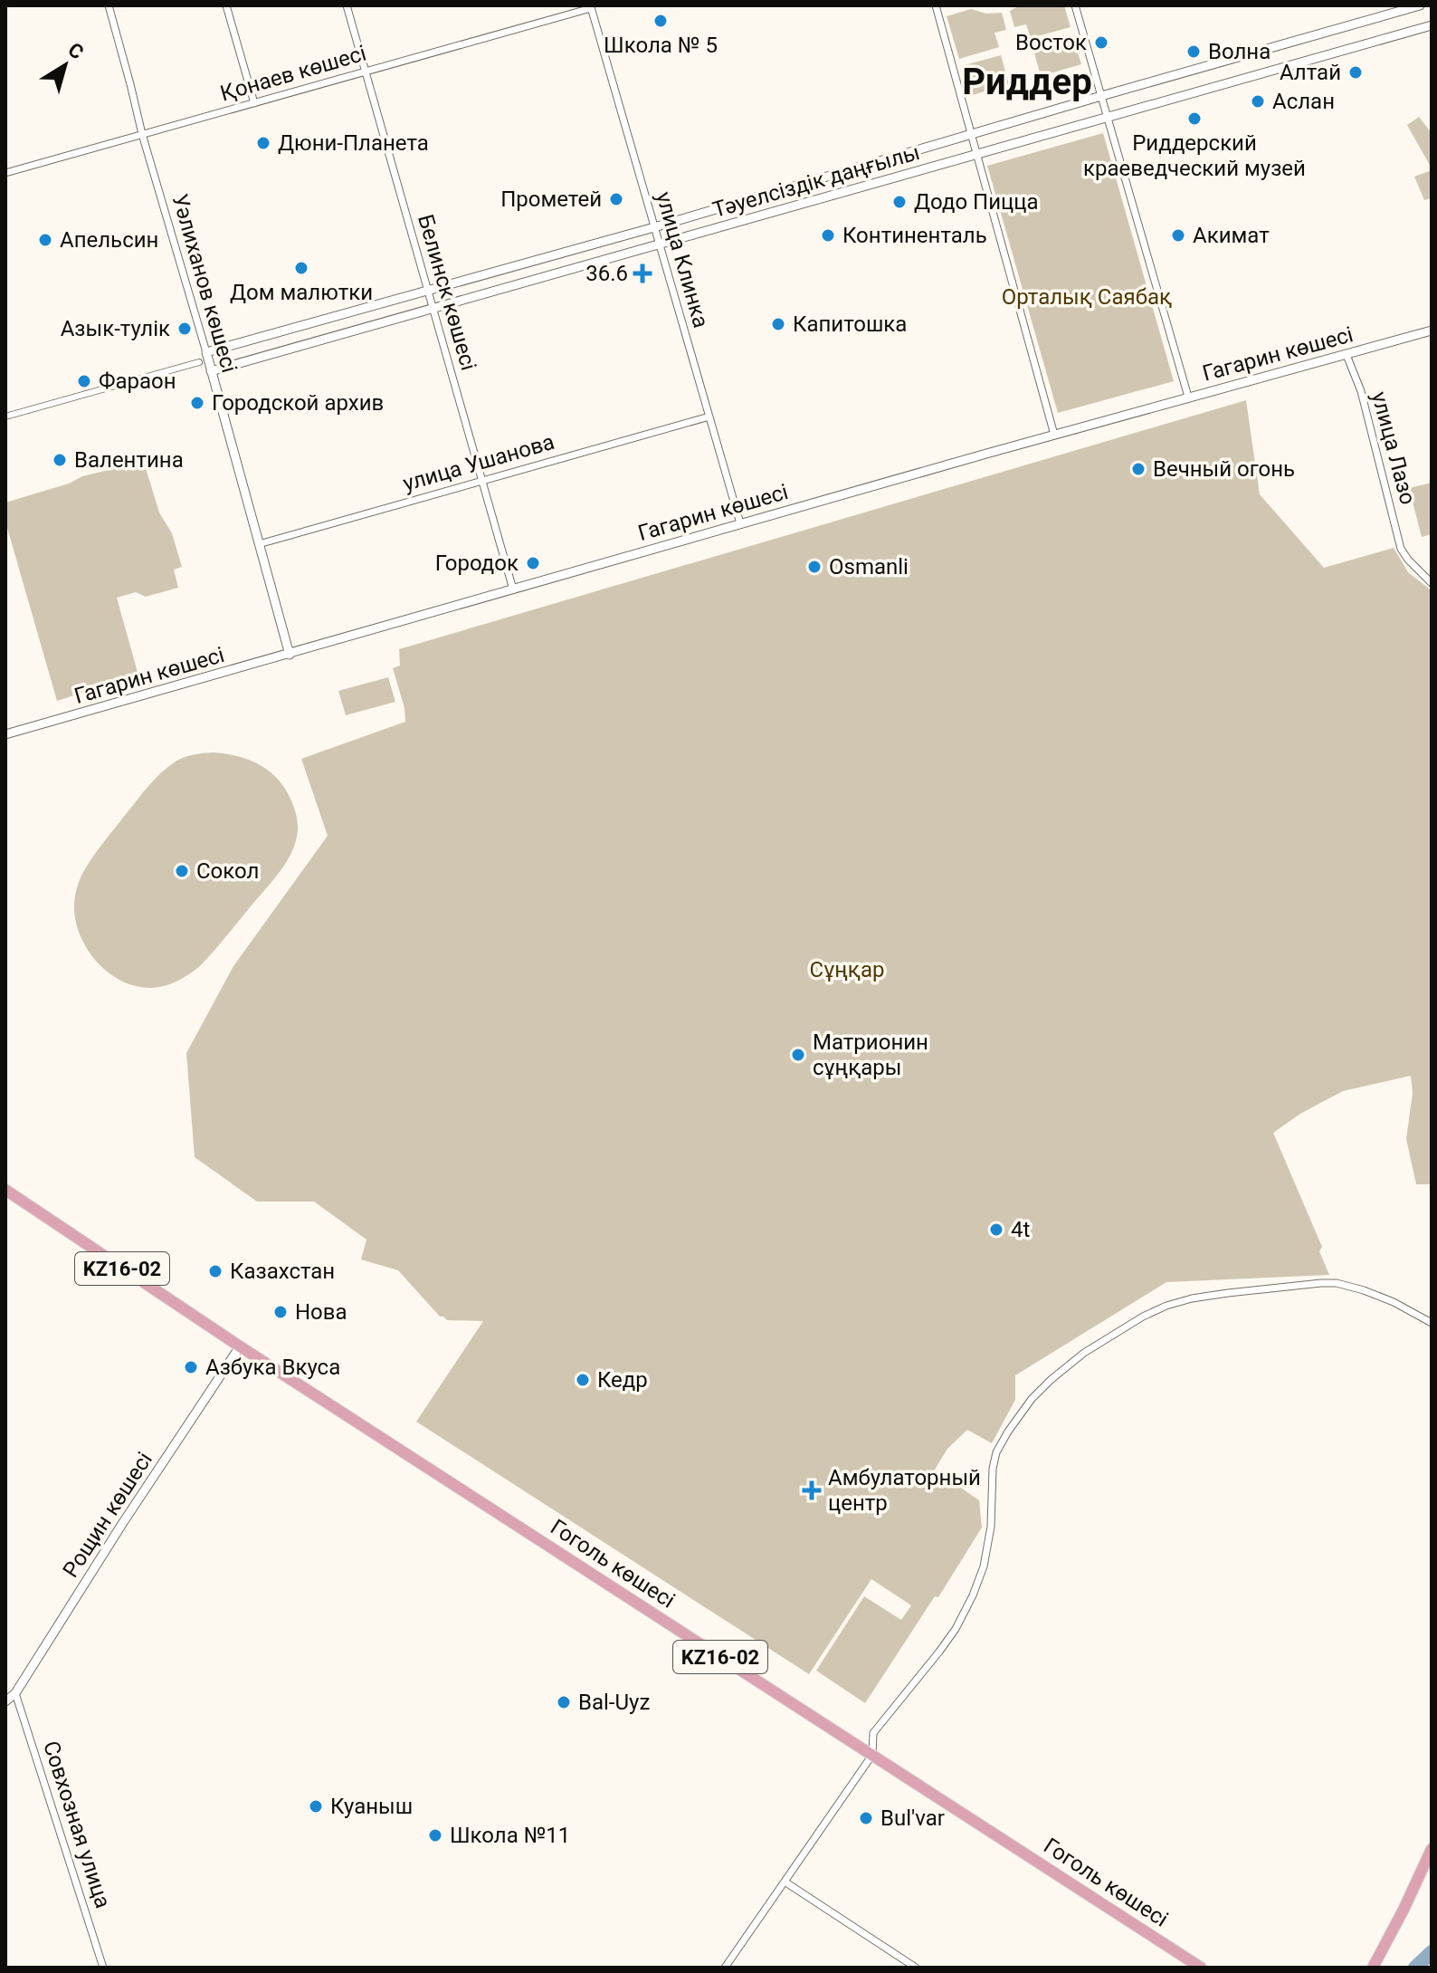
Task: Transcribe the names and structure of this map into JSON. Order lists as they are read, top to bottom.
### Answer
{
  "streets": {
    "main road": ["KZ16-02", "Гоголь көшесі"],
    "street": [
      "Қонаев көшесі",
      "Тәуелсіздік даңғылы",
      "улица Клинка",
      "Уәлиханов көшесі",
      "Белинск көшесі",
      "Гагарин көшесі",
      "улица Лазо",
      "улица Ушанова",
      "Рощин көшесі",
      "Совхозная улица"
    ]
  },
  "crossings": [
    ["Қонаев көшесі", "улица Клинка"],
    ["Қонаев көшесі", "Уәлиханов көшесі"],
    ["Қонаев көшесі", "Белинск көшесі"],
    ["Тәуелсіздік даңғылы", "улица Клинка"],
    ["Тәуелсіздік даңғылы", "Уәлиханов көшесі"],
    ["Тәуелсіздік даңғылы", "Белинск көшесі"],
    ["улица Клинка", "Гагарин көшесі"],
    ["улица Клинка", "улица Ушанова"],
    ["Уәлиханов көшесі", "Гагарин көшесі"],
    ["Уәлиханов көшесі", "улица Ушанова"],
    ["Белинск көшесі", "Гагарин көшесі"],
    ["Белинск көшесі", "улица Ушанова"],
    ["Гагарин көшесі", "улица Лазо"],
    ["Рощин көшесі", "Гоголь көшесі"],
    ["Рощин көшесі", "Совхозная улица"]
  ],
  "districts": ["Риддер"],
  "parks": ["Орталық Саябақ", "Сұңқар"],
  "places": {
    "other": [
      "Школа № 5",
      "Восток",
      "Волна",
      "Алтай",
      "Аслан",
      "Риддерский краеведческий музей",
      "Дюни-Планета",
      "Прометей",
      "Додо Пицца",
      "Континенталь",
      "Акимат",
      "Апельсин",
      "Дом малютки",
      "Капитошка",
      "Азык-тулiк",
      "Фараон",
      "Городской архив",
      "Валентина",
      "Вечный огонь",
      "Городок",
      "Osmanli",
      "Сокол",
      "Матрионин сұңқары",
      "4t",
      "Казахстан",
      "Нова",
      "Азбука Вкуса",
      "Кедр",
      "Bal-Uyz",
      "Куаныш",
      "Bul'var",
      "Школа №11"
    ],
    "health": ["36.6", "Амбулаторный центр"]
  },
  "north": "top right"
}
